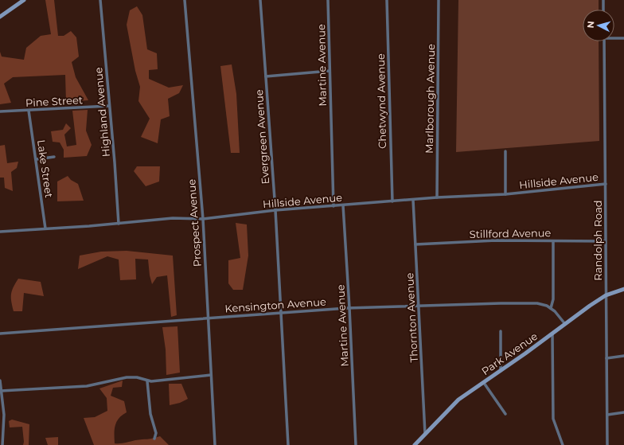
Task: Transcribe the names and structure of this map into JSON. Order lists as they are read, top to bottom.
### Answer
{
  "streets": {
    "main road": ["Park Avenue"],
    "street": [
      "Martine Avenue",
      "Marlborough Avenue",
      "Pine Street",
      "Chetwynd Avenue",
      "Highland Avenue",
      "Evergreen Avenue",
      "Lake Street",
      "Hillside Avenue",
      "Prospect Avenue",
      "Stillford Avenue",
      "Randolph Road",
      "Kensington Avenue",
      "Thornton Avenue"
    ]
  },
  "crossings": [
    ["Martine Avenue", "Hillside Avenue"],
    ["Martine Avenue", "Kensington Avenue"],
    ["Marlborough Avenue", "Hillside Avenue"],
    ["Pine Street", "Highland Avenue"],
    ["Pine Street", "Lake Street"],
    ["Chetwynd Avenue", "Hillside Avenue"],
    ["Highland Avenue", "Hillside Avenue"],
    ["Evergreen Avenue", "Hillside Avenue"],
    ["Evergreen Avenue", "Kensington Avenue"],
    ["Lake Street", "Hillside Avenue"],
    ["Hillside Avenue", "Prospect Avenue"],
    ["Hillside Avenue", "Randolph Road"],
    ["Hillside Avenue", "Thornton Avenue"],
    ["Prospect Avenue", "Kensington Avenue"],
    ["Stillford Avenue", "Randolph Road"],
    ["Stillford Avenue", "Thornton Avenue"],
    ["Randolph Road", "Park Avenue"],
    ["Kensington Avenue", "Thornton Avenue"],
    ["Thornton Avenue", "Park Avenue"]
  ],
  "north": "left"
}
